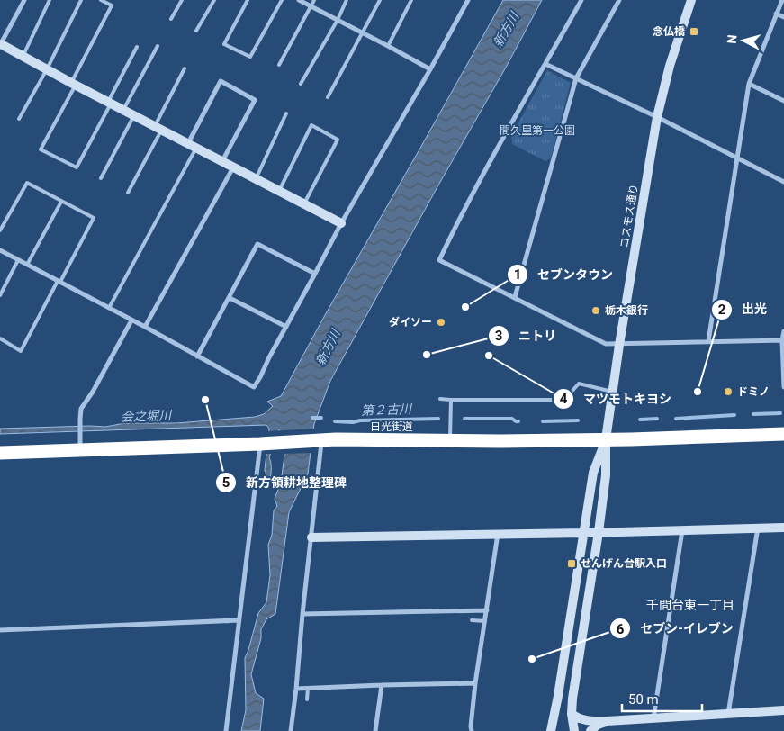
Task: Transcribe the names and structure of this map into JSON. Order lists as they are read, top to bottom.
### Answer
{
  "streets": {
    "highway": ["日光街道"],
    "street": ["コスモス通り"]
  },
  "crossings": [
    ["コスモス通り", "日光街道"]
  ],
  "districts": ["千間台東一丁目"],
  "water": ["新方川", "第２古川", "会之堀川"],
  "parks": ["間久里第一公園"],
  "places": {
    "transit": ["念仏橋", "せんげん台駅入口"],
    "other": [
      "セブンタウン",
      "栃木銀行",
      "ダイソー",
      "ニトリ",
      "マツモトキヨシ",
      "出光",
      "ドミノ",
      "新方領耕地整理碑",
      "セブン-イレブン"
    ]
  },
  "scale_bar": "50 m",
  "north": "left"
}
